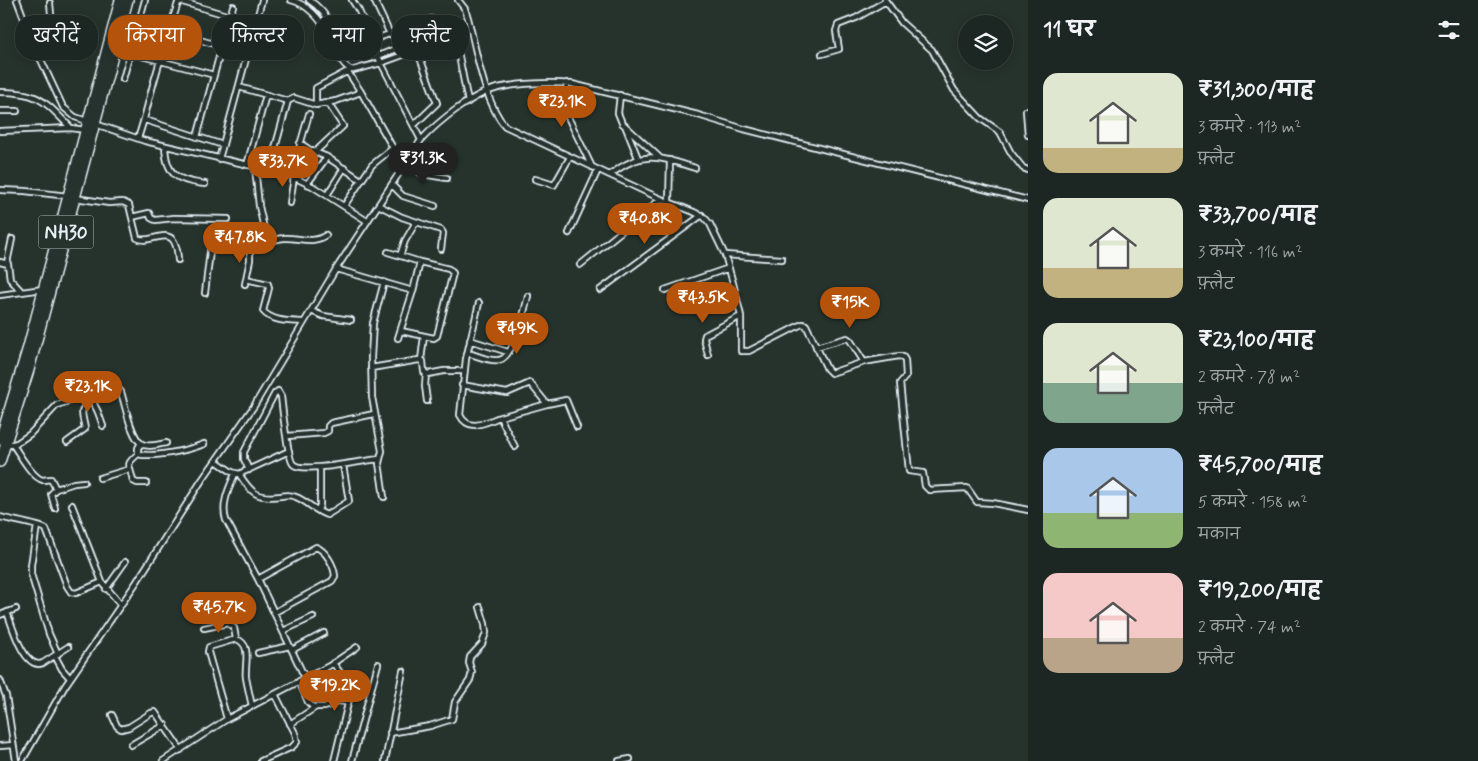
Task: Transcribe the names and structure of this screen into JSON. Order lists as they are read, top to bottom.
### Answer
{
  "streets": {
    "highway": ["NH30"]
  },
  "page": {
    "heading": "11 घर",
    "chip": [
      "खरीदें",
      "किराया",
      "फ़िल्टर",
      "नया",
      "फ़्लैट"
    ],
    "list": [
      {
        "name": "₹31,300/माह",
        "note": "3 कमरे · 113 m² · फ़्लैट"
      },
      {
        "name": "₹33,700/माह",
        "note": "3 कमरे · 116 m² · फ़्लैट"
      },
      {
        "name": "₹23,100/माह",
        "note": "2 कमरे · 78 m² · फ़्लैट"
      },
      {
        "name": "₹45,700/माह",
        "note": "5 कमरे · 158 m² · मकान"
      },
      {
        "name": "₹19,200/माह",
        "note": "2 कमरे · 74 m² · फ़्लैट"
      }
    ],
    "price": [
      "₹23.1K",
      "₹31.3K",
      "₹33.7K",
      "₹40.8K",
      "₹47.8K",
      "₹43.5K",
      "₹15K",
      "₹49K",
      "₹23.1K",
      "₹45.7K",
      "₹19.2K"
    ]
  }
}
